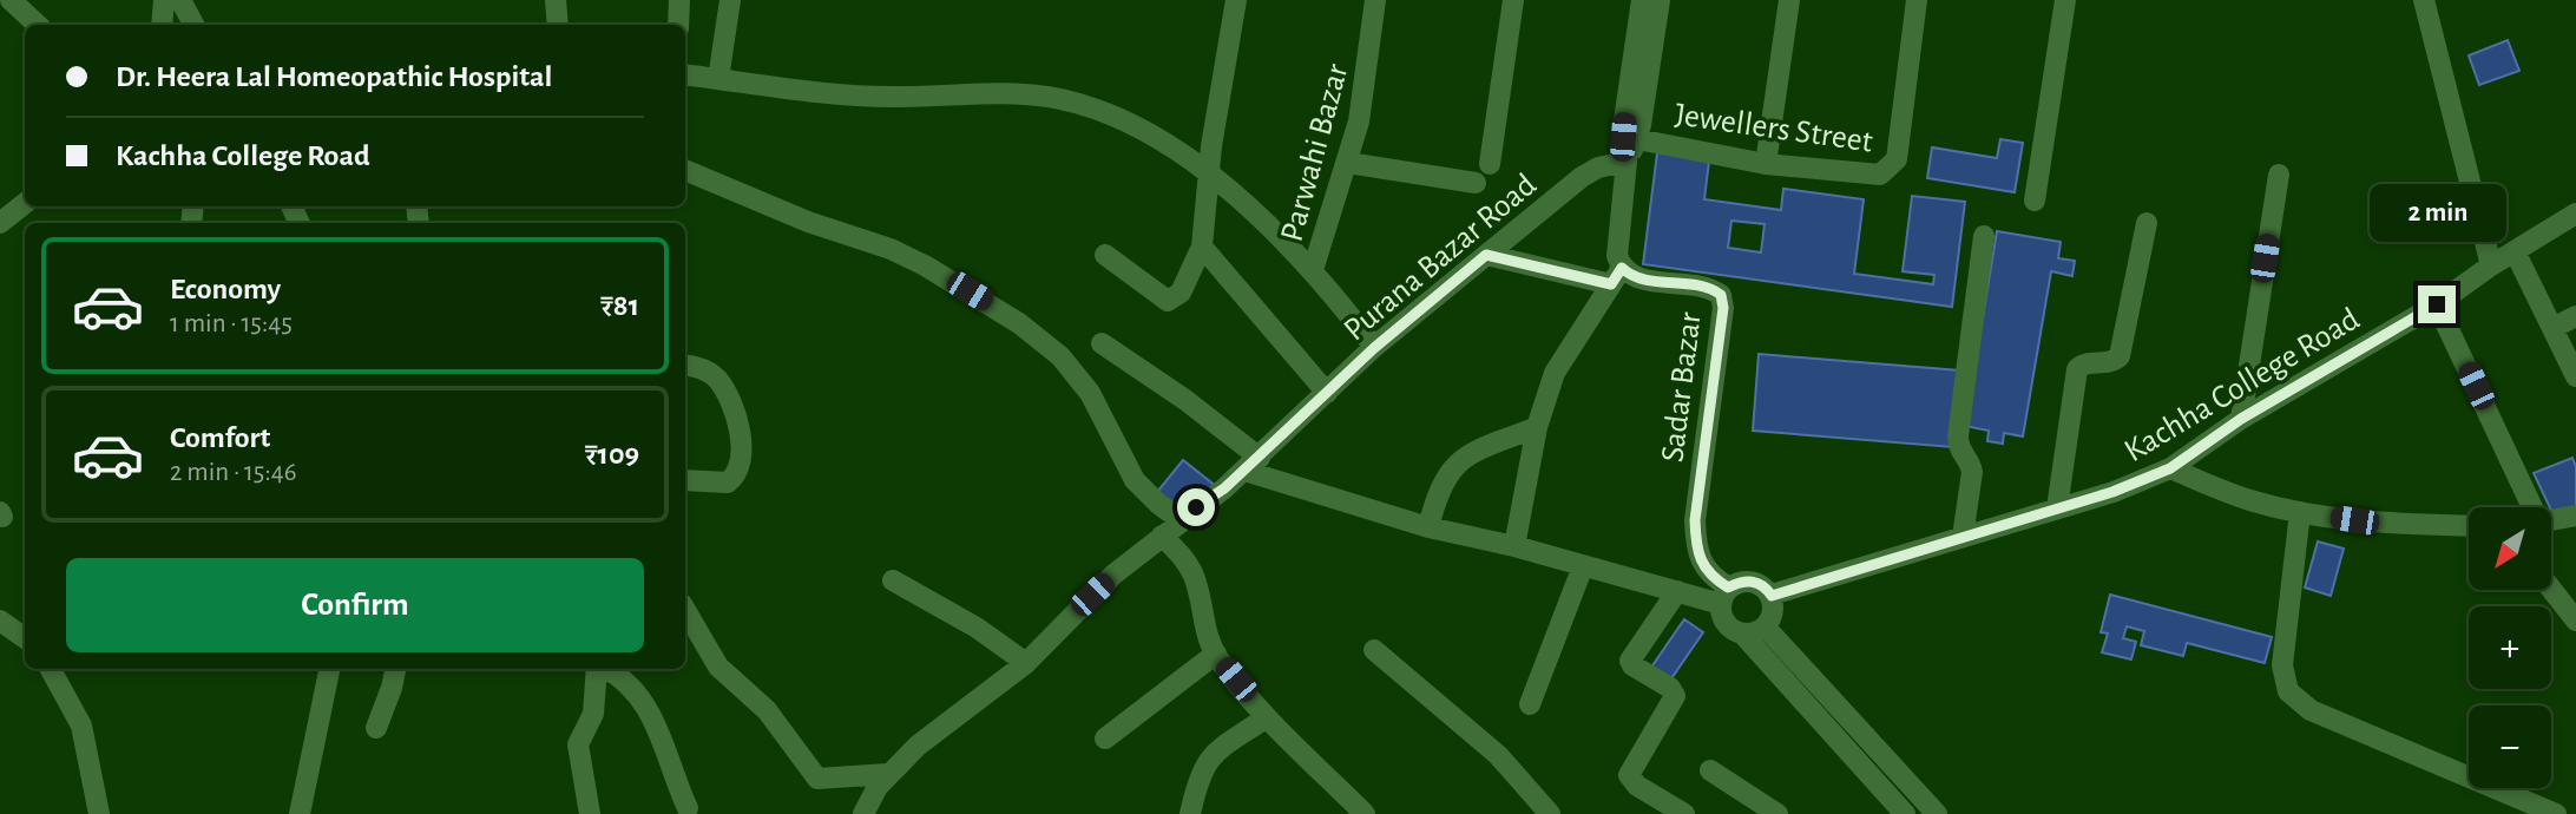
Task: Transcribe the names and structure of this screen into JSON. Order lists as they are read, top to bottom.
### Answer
{
  "streets": {
    "street": [
      "Jewellers Street",
      "Parwahi Bazar",
      "Purana Bazar Road",
      "Kachha College Road",
      "Sadar Bazar"
    ]
  },
  "crossings": [
    ["Parwahi Bazar", "Purana Bazar Road"],
    ["Kachha College Road", "Sadar Bazar"]
  ],
  "north": "bottom left",
  "page": {
    "banner": ["Dr. Heera Lal Homeopathic Hospital", "Kachha College Road"],
    "bubble": "2 min",
    "list": [
      {
        "name": "Economy",
        "note": "1 min · 15:45",
        "value": "₹81"
      },
      {
        "name": "Comfort",
        "note": "2 min · 15:46",
        "value": "₹109"
      }
    ],
    "map_buttons": ["+", "−"],
    "buttons": "Confirm"
  }
}
